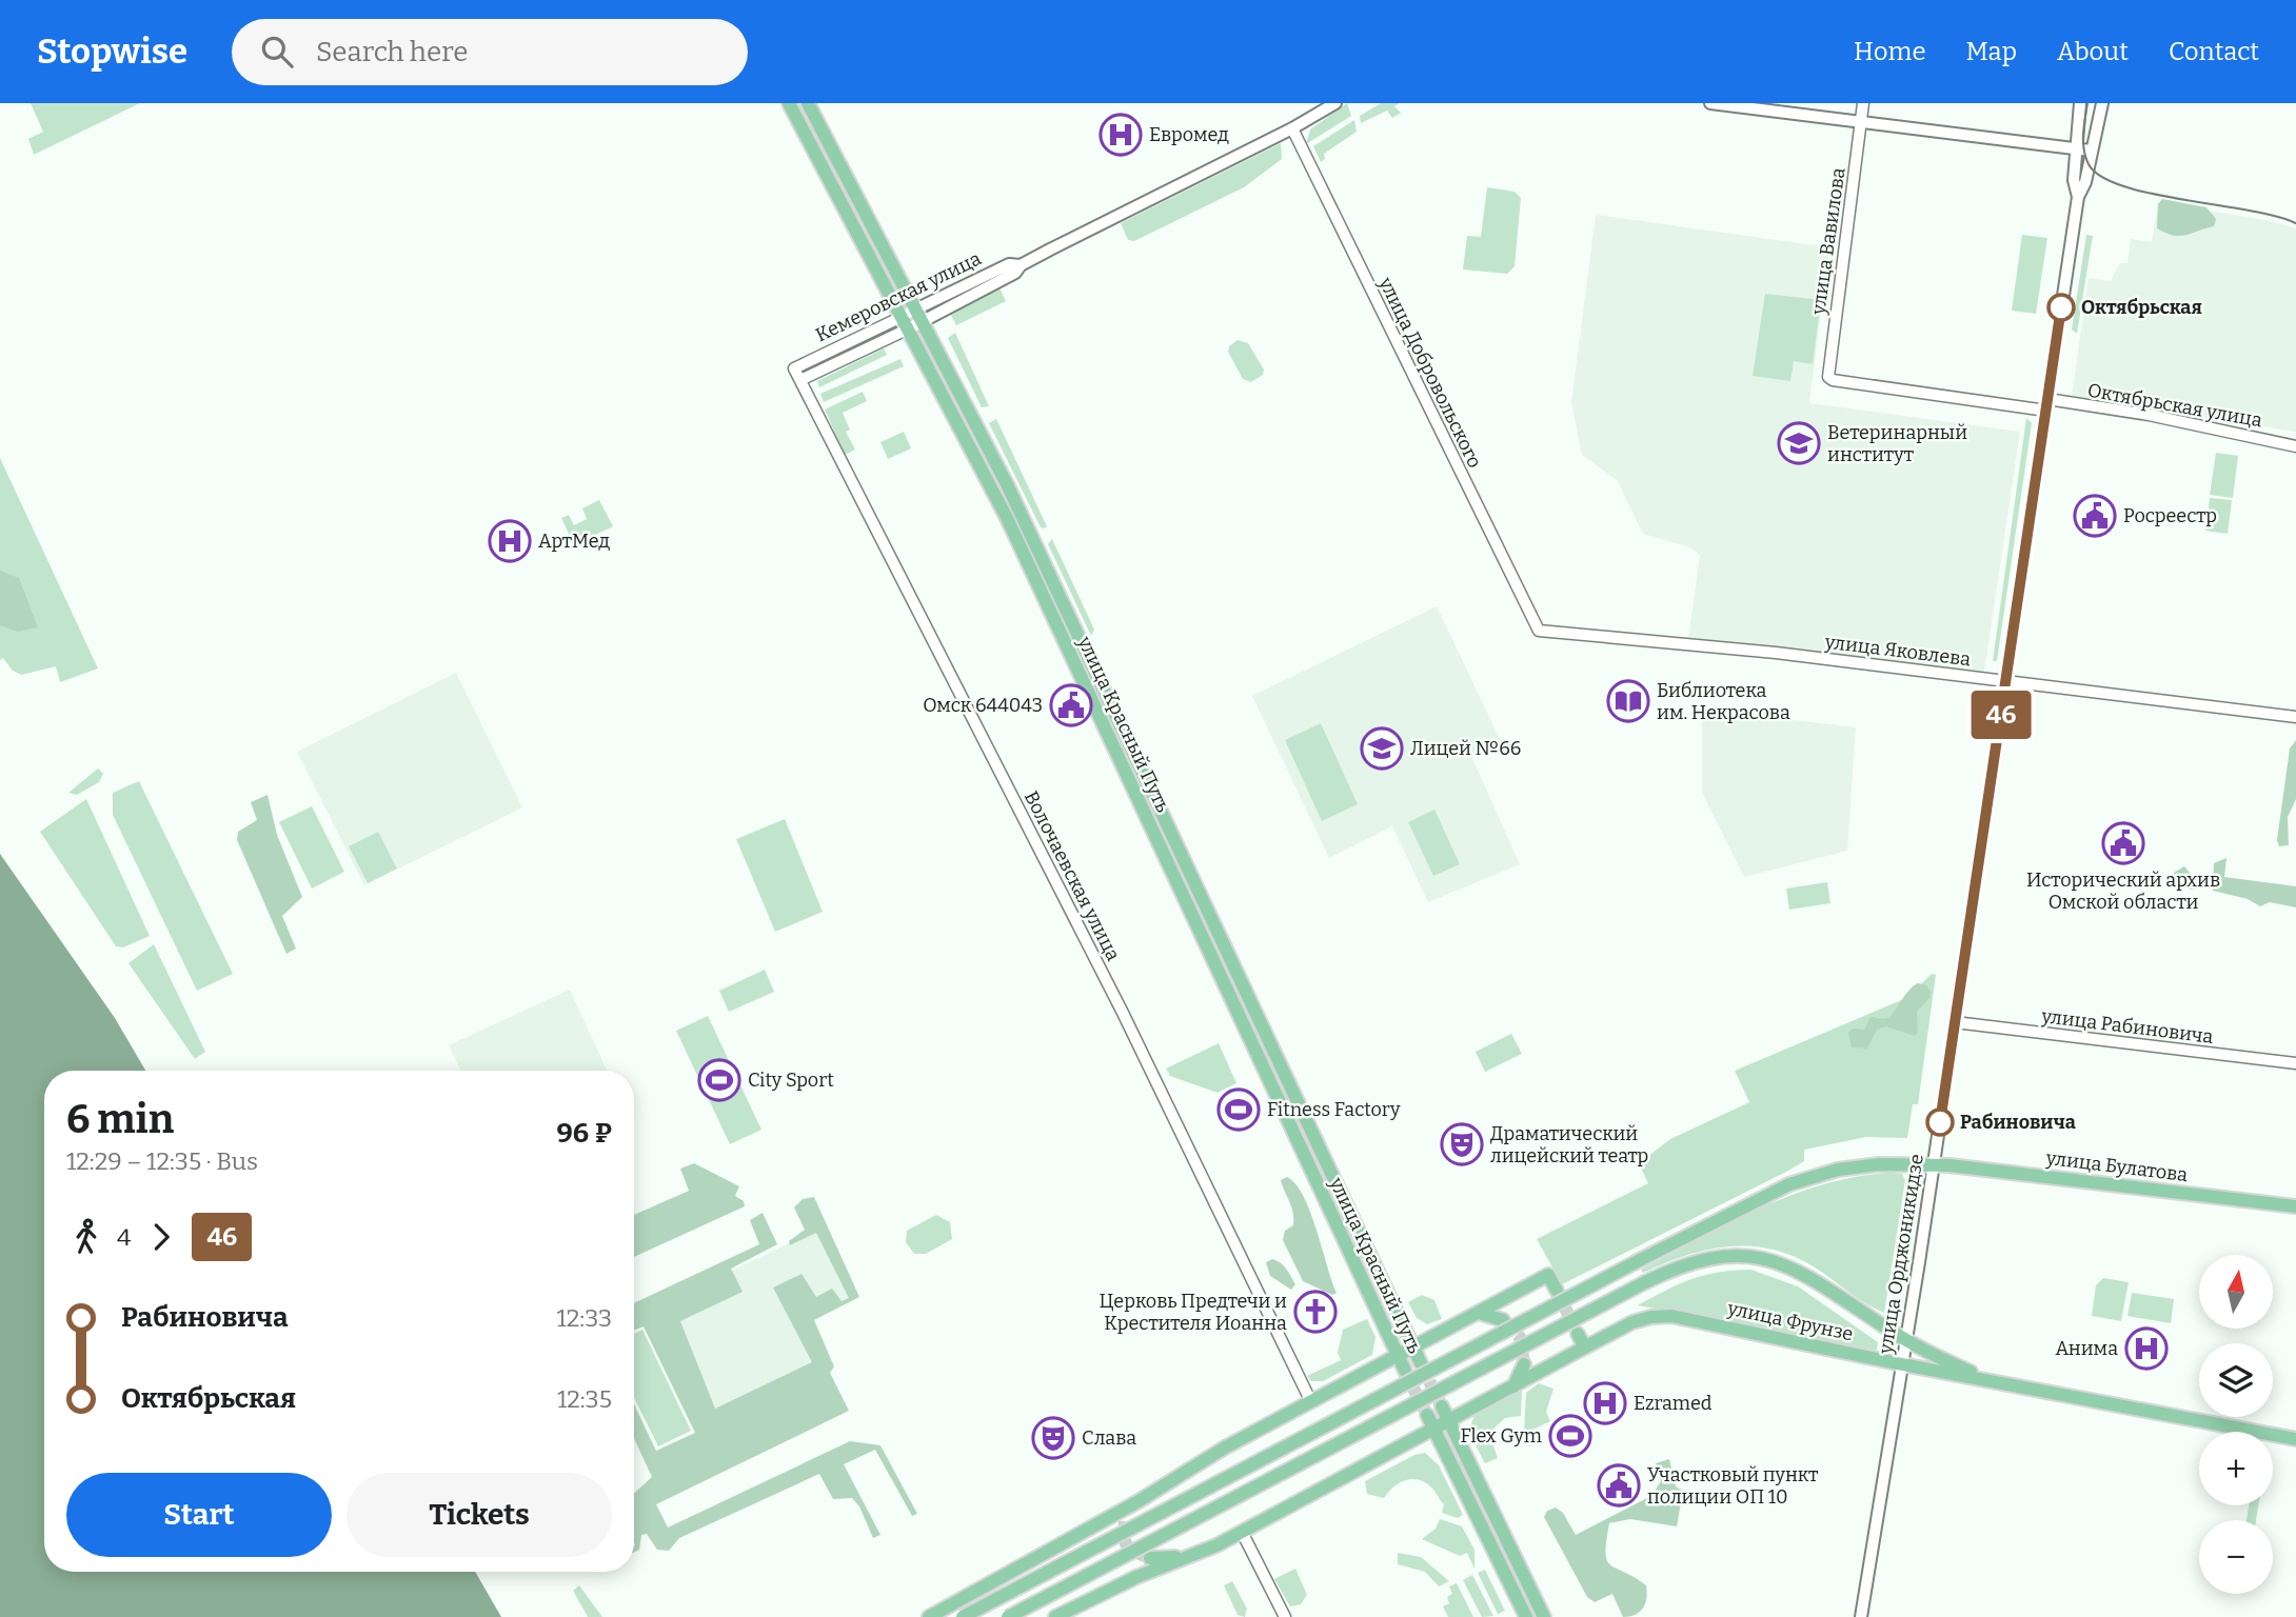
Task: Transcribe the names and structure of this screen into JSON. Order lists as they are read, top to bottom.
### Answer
{
  "streets": {
    "main road": [
      "Кемеровская улица",
      "улица Красный Путь",
      "улица Булатова",
      "улица Орджоникидзе",
      "улица Фрунзе"
    ],
    "street": [
      "улица Вавилова",
      "улица Добровольского",
      "Октябрьская улица",
      "улица Яковлева",
      "Волочаевская улица",
      "улица Рабиновича"
    ]
  },
  "crossings": [
    ["улица Вавилова", "Октябрьская улица"],
    ["Кемеровская улица", "улица Добровольского"],
    ["Кемеровская улица", "улица Красный Путь"],
    ["Кемеровская улица", "Волочаевская улица"],
    ["улица Добровольского", "улица Яковлева"],
    ["Октябрьская улица", "улица Орджоникидзе"],
    ["улица Яковлева", "улица Орджоникидзе"],
    ["улица Рабиновича", "улица Орджоникидзе"],
    ["улица Булатова", "улица Орджоникидзе"],
    ["улица Орджоникидзе", "улица Фрунзе"]
  ],
  "places": {
    "hospital": [
      "Евромед",
      "АртМед",
      "Анима",
      "Ezramed"
    ],
    "other": ["Октябрьская", "Рабиновича"],
    "school or university": ["Ветеринарный институт", "Лицей №66"],
    "public building": [
      "Росреестр",
      "Омск 644043",
      "Исторический архив Омской области",
      "Участковый пункт полиции ОП 10"
    ],
    "library": ["Библиотека им. Некрасова"],
    "sports": ["City Sport", "Fitness Factory", "Flex Gym"],
    "theatre": ["Драматический лицейский театр", "Слава"],
    "church": ["Церковь Предтечи и Крестителя Иоанна"]
  },
  "lines": ["bus line 46"],
  "north": "top",
  "page": {
    "header": "Stopwise",
    "search": "Search here",
    "nav": [
      "Home",
      "Map",
      "About",
      "Contact"
    ],
    "on_map": "46",
    "heading": ["6 min", "12:29 – 12:35 · Bus", "96 ₽"],
    "legs": ["4", "46"],
    "map_buttons": ["+", "−"],
    "list": [
      {
        "name": "Рабиновича",
        "value": "12:33"
      },
      {
        "name": "Октябрьская",
        "value": "12:35"
      }
    ],
    "buttons": ["Start", "Tickets"]
  }
}
